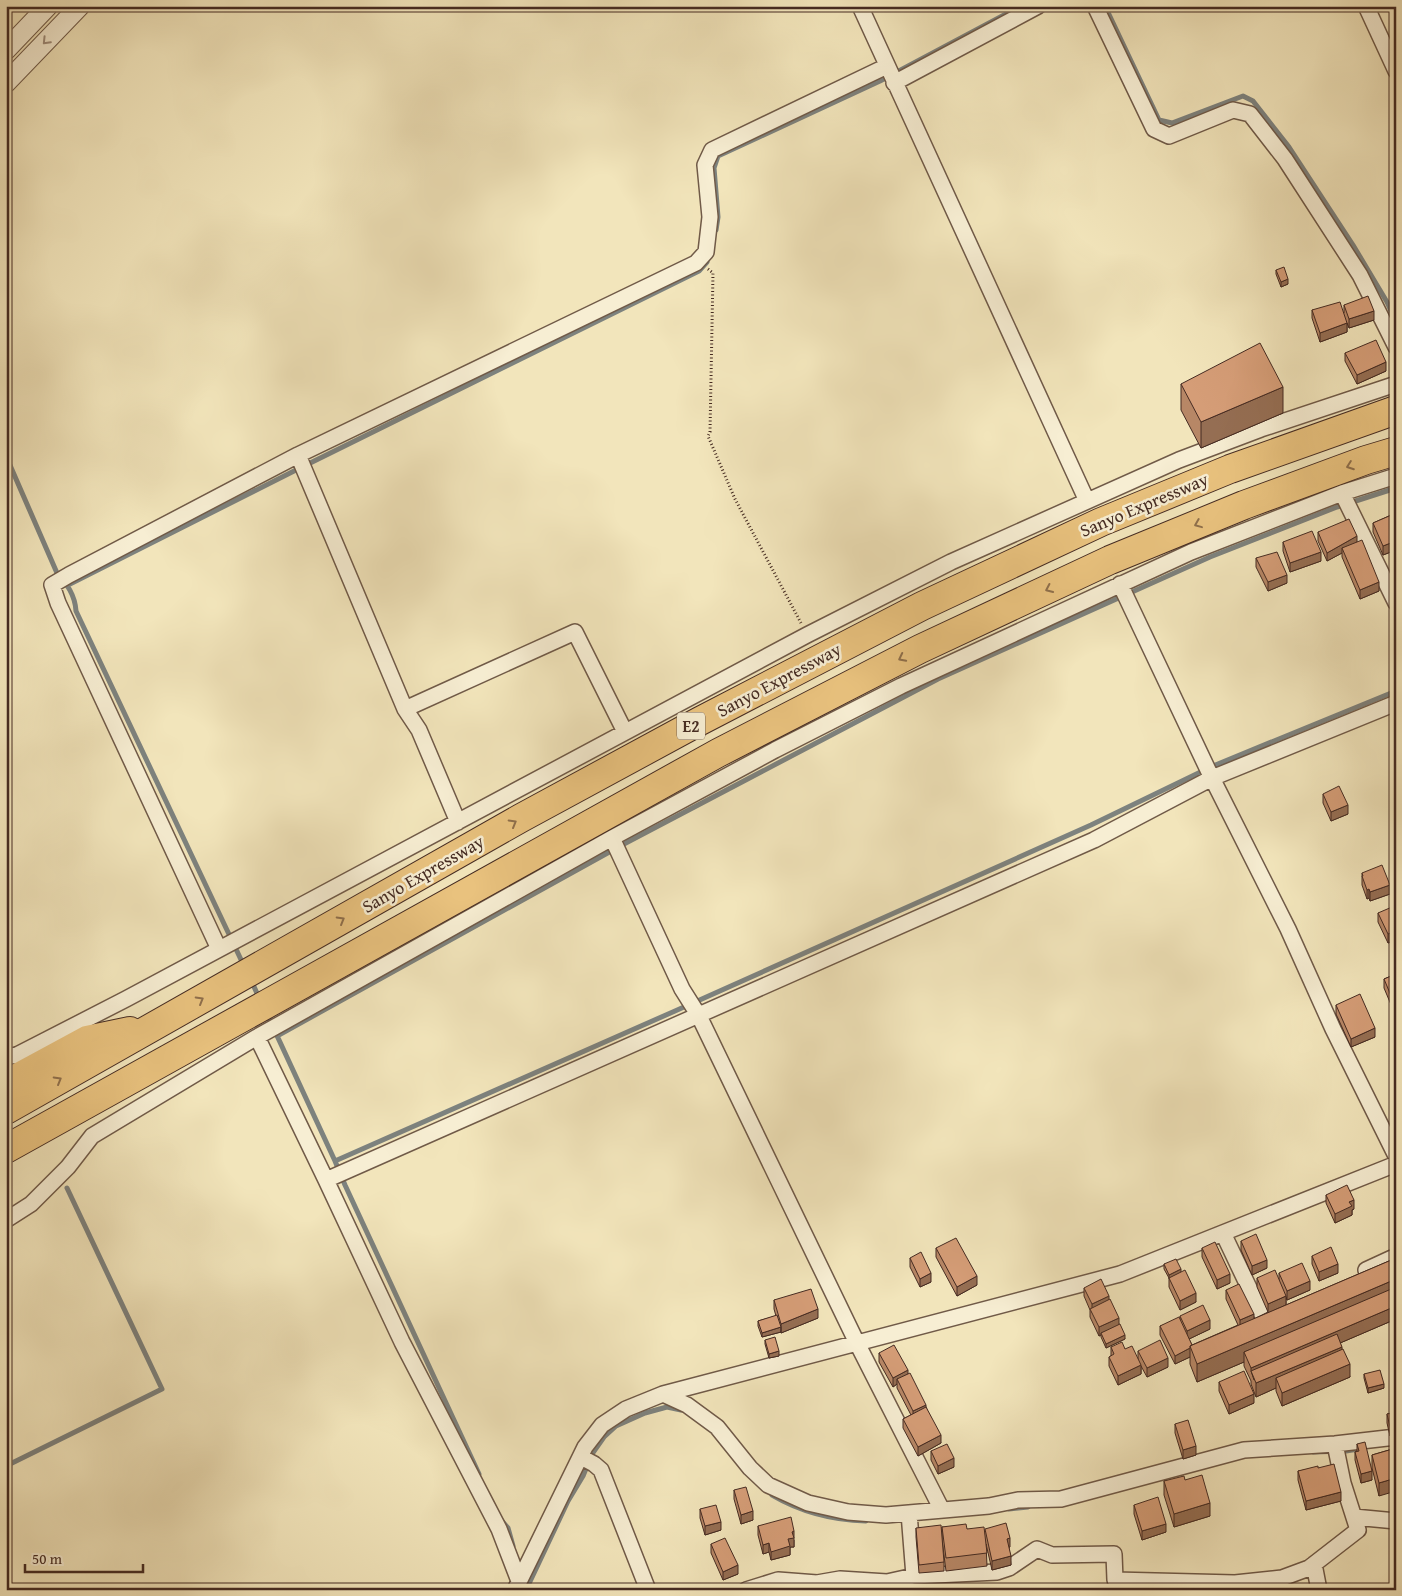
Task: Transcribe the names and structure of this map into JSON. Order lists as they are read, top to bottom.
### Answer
{
  "streets": {
    "highway": ["Sanyo Expressway", "E2"]
  },
  "scale_bar": "50 m"
}
